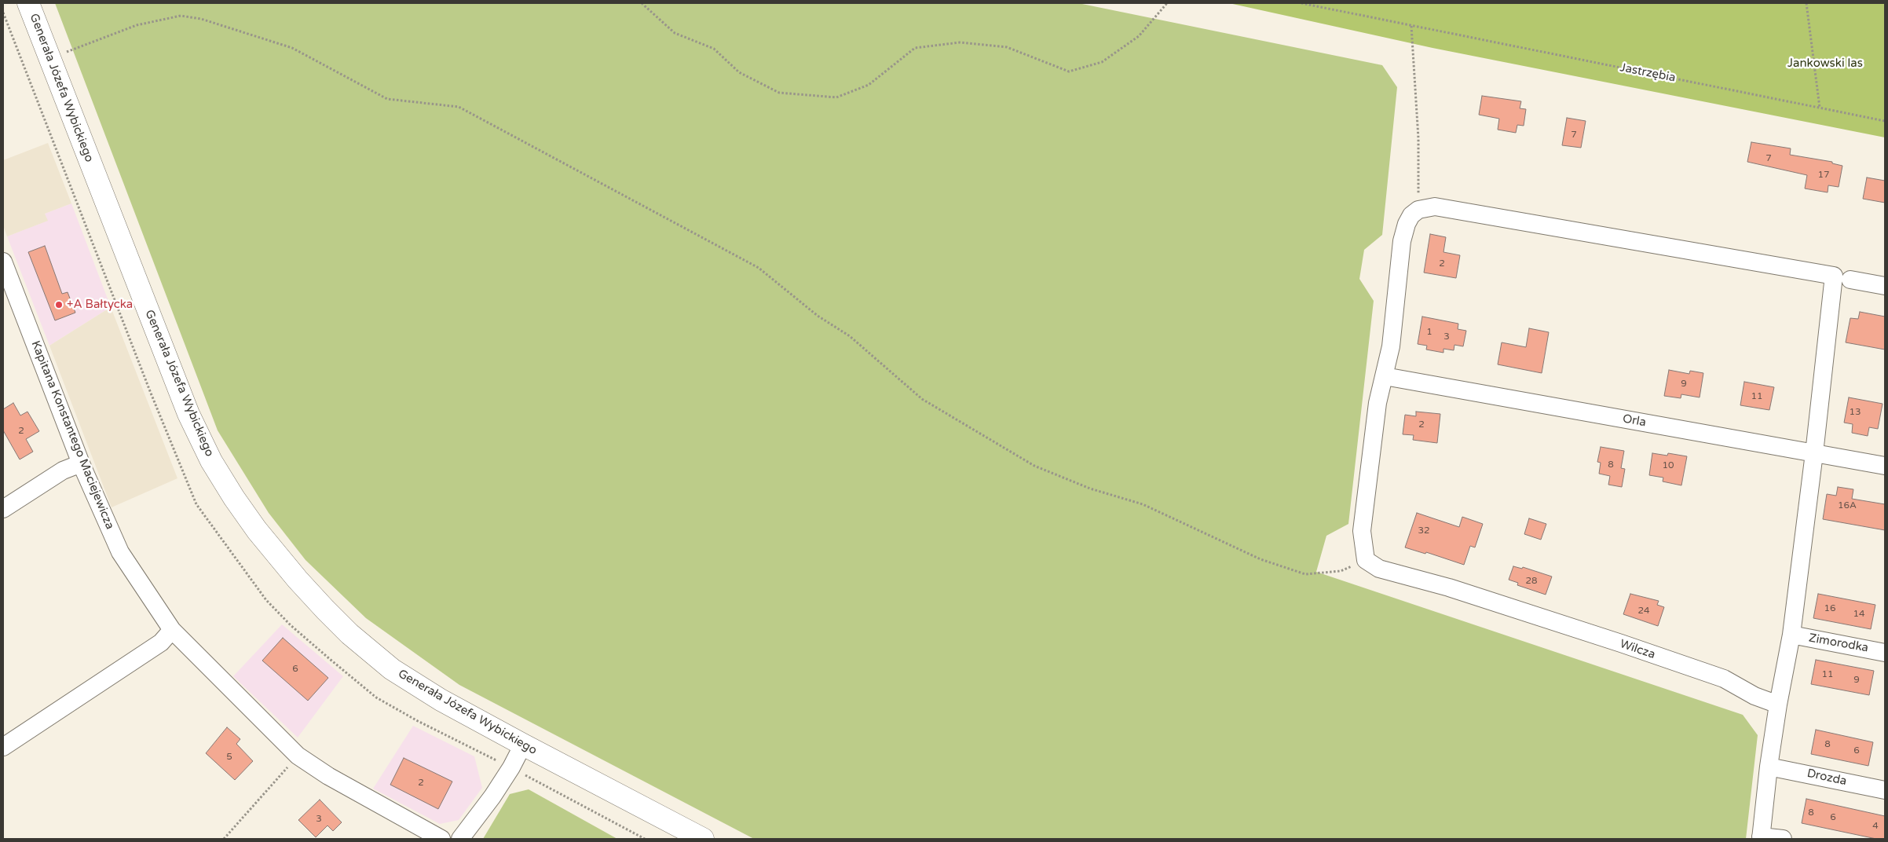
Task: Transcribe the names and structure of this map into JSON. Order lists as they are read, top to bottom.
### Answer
{
  "streets": {
    "main road": ["Generała Józefa Wybickiego"],
    "street": [
      "Orla",
      "Kapitana Konstantego Maciejewicza",
      "Zimorodka",
      "Wilcza",
      "Drozda"
    ],
    "path": ["Jastrzębia"]
  },
  "parks": ["Jankowski las"],
  "places": ["+A Bałtycka"],
  "house_numbers": [
    "7",
    "7",
    "17",
    "2",
    "1",
    "3",
    "9",
    "11",
    "13",
    "2",
    "2",
    "8",
    "10",
    "16A",
    "32",
    "28",
    "16",
    "24",
    "14",
    "6",
    "11",
    "9",
    "8",
    "6",
    "5",
    "2",
    "8",
    "6",
    "3",
    "4"
  ]
}
